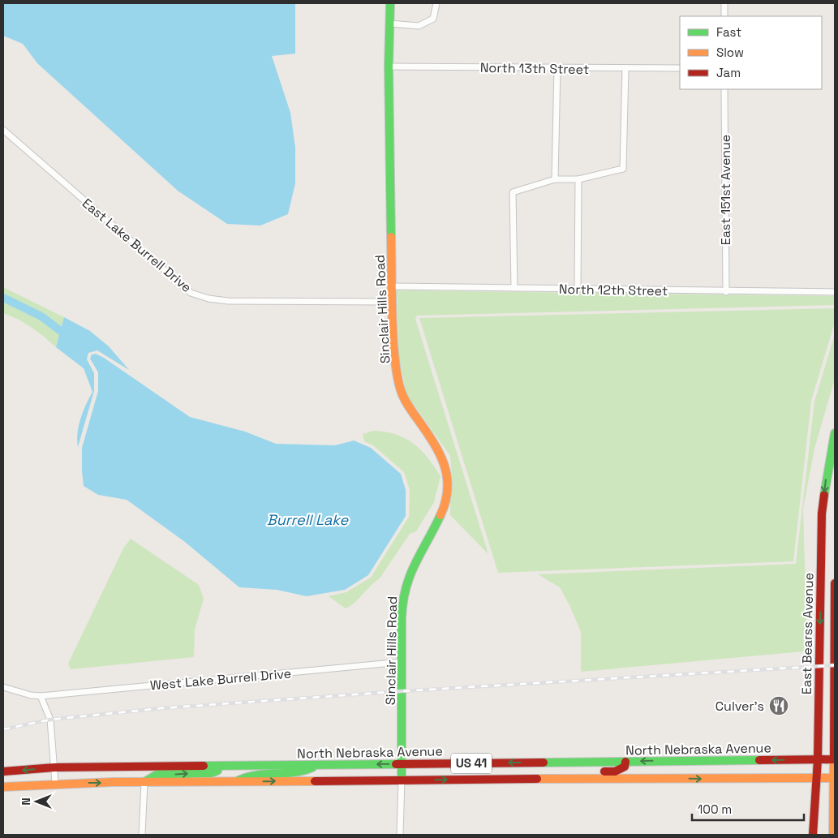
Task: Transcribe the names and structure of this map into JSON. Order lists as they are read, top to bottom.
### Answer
{
  "streets": {
    "main road": [
      "Sinclair Hills Road",
      "East Bearss Avenue",
      "North Nebraska Avenue",
      "US 41"
    ],
    "street": [
      "North 13th Street",
      "East 151st Avenue",
      "East Lake Burrell Drive",
      "North 12th Street",
      "West Lake Burrell Drive"
    ]
  },
  "crossings": [
    ["North 13th Street", "Sinclair Hills Road"],
    ["East 151st Avenue", "North 12th Street"],
    ["East Lake Burrell Drive", "Sinclair Hills Road"],
    ["North 12th Street", "Sinclair Hills Road"],
    ["Sinclair Hills Road", "West Lake Burrell Drive"],
    ["Sinclair Hills Road", "North Nebraska Avenue"],
    ["Sinclair Hills Road", "US 41"],
    ["East Bearss Avenue", "North Nebraska Avenue"],
    ["East Bearss Avenue", "US 41"]
  ],
  "water": ["Burrell Lake"],
  "places": {
    "restaurant": ["Culver's"]
  },
  "legend": ["Fast", "Slow", "Jam"],
  "scale_bar": "100 m",
  "north": "left"
}
